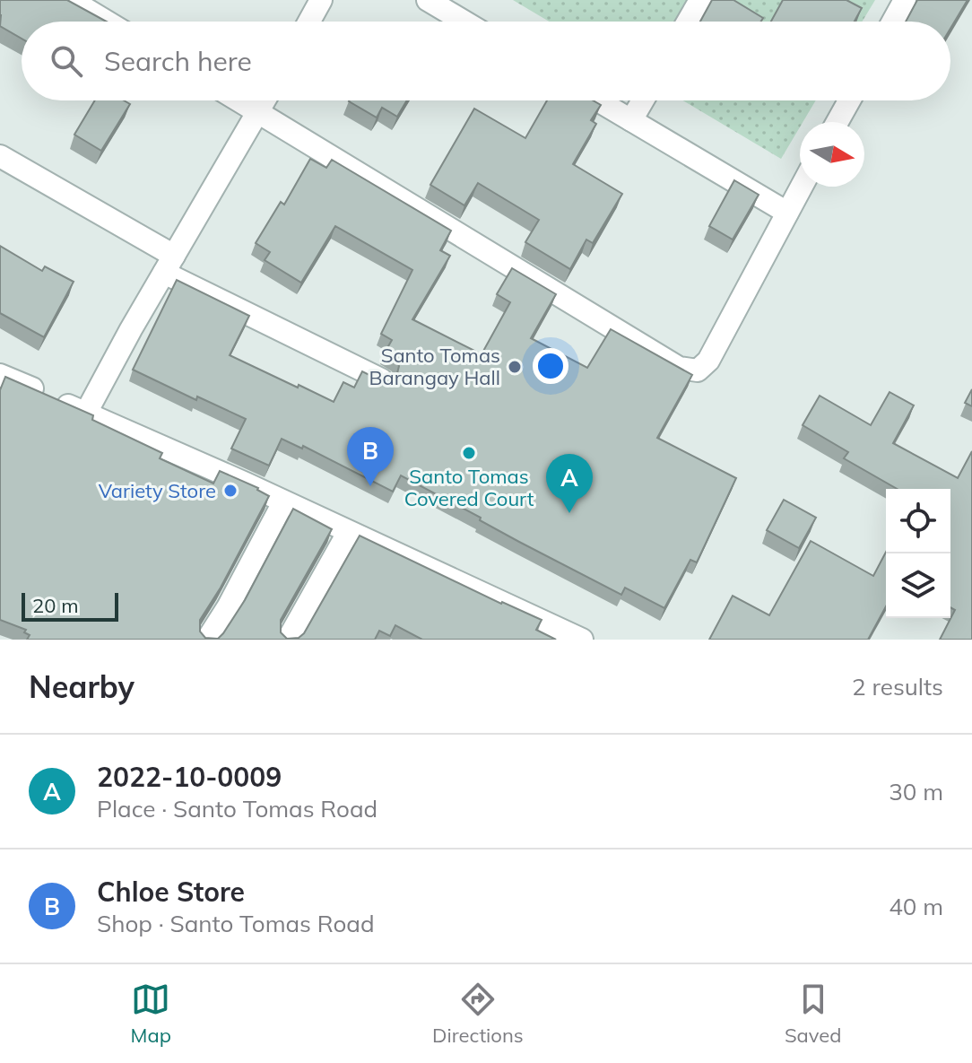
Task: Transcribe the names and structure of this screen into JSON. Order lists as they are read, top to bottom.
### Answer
{
  "places": ["Santo Tomas Barangay Hall", "Santo Tomas Covered Court", "Variety Store"],
  "scale_bar": "20 m",
  "north": "right",
  "page": {
    "search": "Search here",
    "pins": ["B", "A"],
    "scale": "20 m",
    "heading": ["Nearby", "2 results"],
    "list": [
      {
        "mark": "A",
        "name": "2022-10-0009",
        "note": "Place · Santo Tomas Road",
        "value": "30 m"
      },
      {
        "mark": "B",
        "name": "Chloe Store",
        "note": "Shop · Santo Tomas Road",
        "value": "40 m"
      }
    ],
    "nav": ["Map", "Directions", "Saved"]
  }
}
